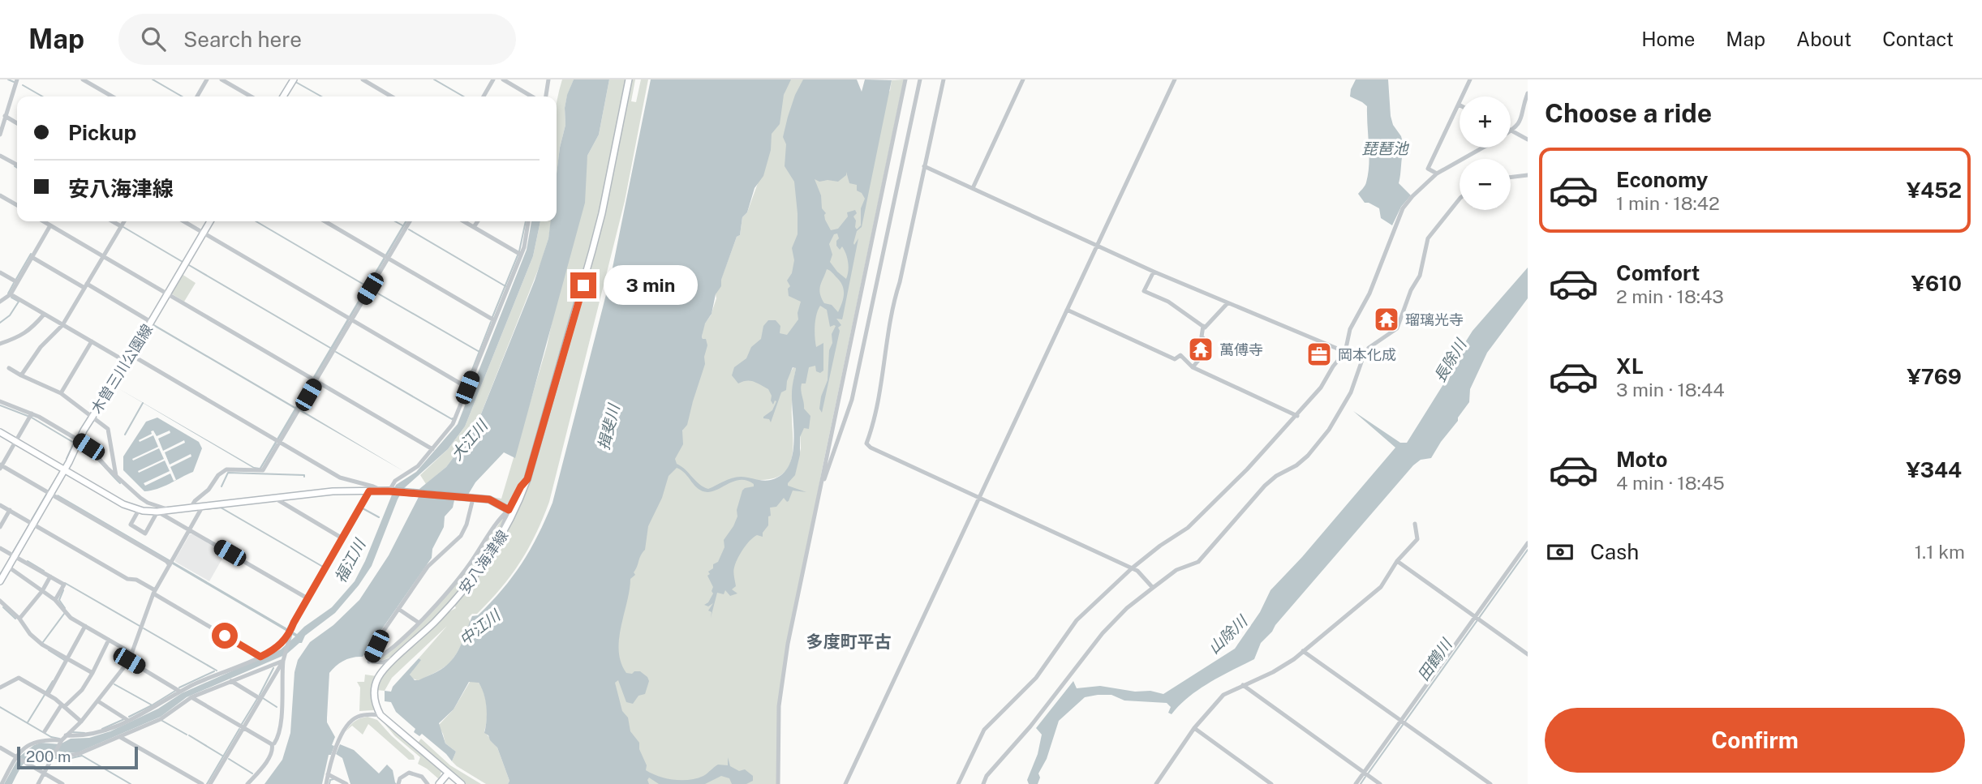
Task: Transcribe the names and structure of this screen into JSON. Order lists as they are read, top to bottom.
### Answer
{
  "streets": {
    "main road": ["木曽三川公園線", "安八海津線"]
  },
  "districts": ["多度町平古"],
  "water": [
    "琵琶池",
    "長除川",
    "揖斐川",
    "大江川",
    "福江川",
    "中江川",
    "山除川",
    "田鶴川"
  ],
  "places": {
    "temple": ["瑠璃光寺", "萬傅寺"],
    "office": ["岡本化成"]
  },
  "scale_bar": "200 m",
  "page": {
    "header": "Map",
    "search": "Search here",
    "nav": [
      "Home",
      "Map",
      "About",
      "Contact"
    ],
    "heading": "Choose a ride",
    "map_buttons": ["+", "−"],
    "banner": ["Pickup", "安八海津線"],
    "list": [
      {
        "name": "Economy",
        "note": "1 min · 18:42",
        "value": "¥452"
      },
      {
        "name": "Comfort",
        "note": "2 min · 18:43",
        "value": "¥610"
      },
      {
        "name": "XL",
        "note": "3 min · 18:44",
        "value": "¥769"
      },
      {
        "name": "Moto",
        "note": "4 min · 18:45",
        "value": "¥344"
      }
    ],
    "bubble": "3 min",
    "pay": ["Cash", "1.1 km"],
    "buttons": "Confirm",
    "scale": "200 m"
  }
}
